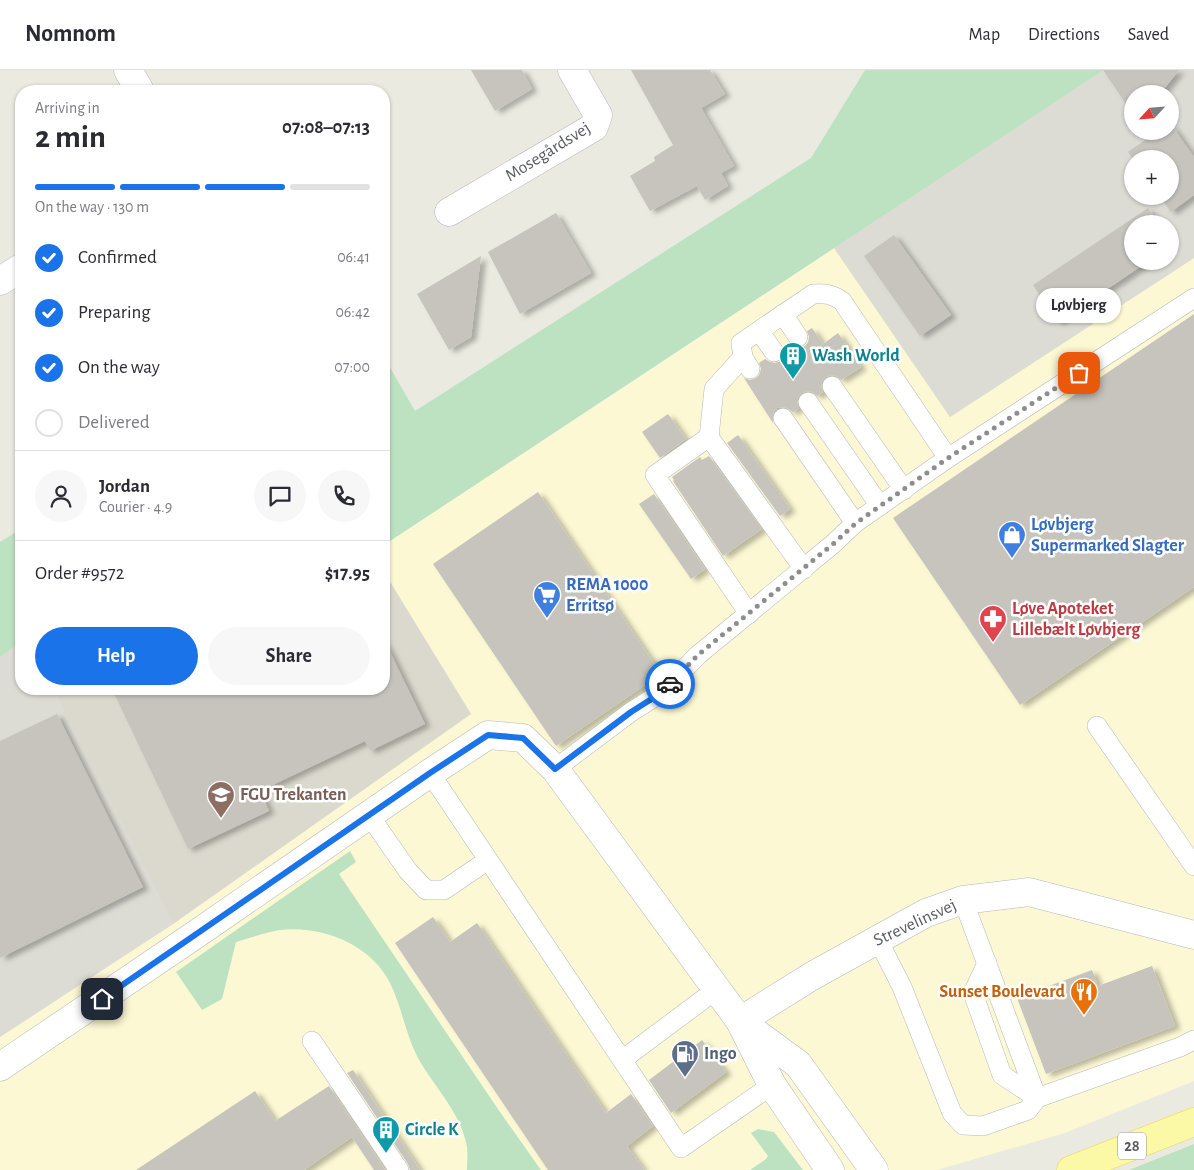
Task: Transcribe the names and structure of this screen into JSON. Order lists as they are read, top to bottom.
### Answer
{
  "streets": {
    "main road": ["28"],
    "street": ["Mosegårdsvej", "Strevelinsvej"]
  },
  "places": {
    "other": ["Løvbjerg"],
    "building": ["Wash World", "Circle K"],
    "shop": ["Løvbjerg Supermarked Slagter"],
    "supermarket": ["REMA 1000 Erritsø"],
    "pharmacy": ["Løve Apoteket Lillebælt Løvbjerg"],
    "school or university": ["FGU Trekanten"],
    "restaurant": ["Sunset Boulevard"],
    "fuel station": ["Ingo"]
  },
  "north": "bottom left",
  "page": {
    "header": "Nomnom",
    "nav": ["Map", "Directions", "Saved"],
    "map_buttons": ["+", "−"],
    "heading": ["2 min", "Arriving in", "07:08–07:13"],
    "panel": [
      "Jordan",
      "Courier · 4.9",
      "Order #9572",
      "$17.95"
    ],
    "bar": "On the way · 130 m",
    "list": [
      ["Confirmed", "06:41"],
      ["Preparing", "06:42"],
      ["On the way", "07:00"],
      "Delivered"
    ],
    "bubble": "Løvbjerg",
    "buttons": ["Help", "Share"]
  }
}
